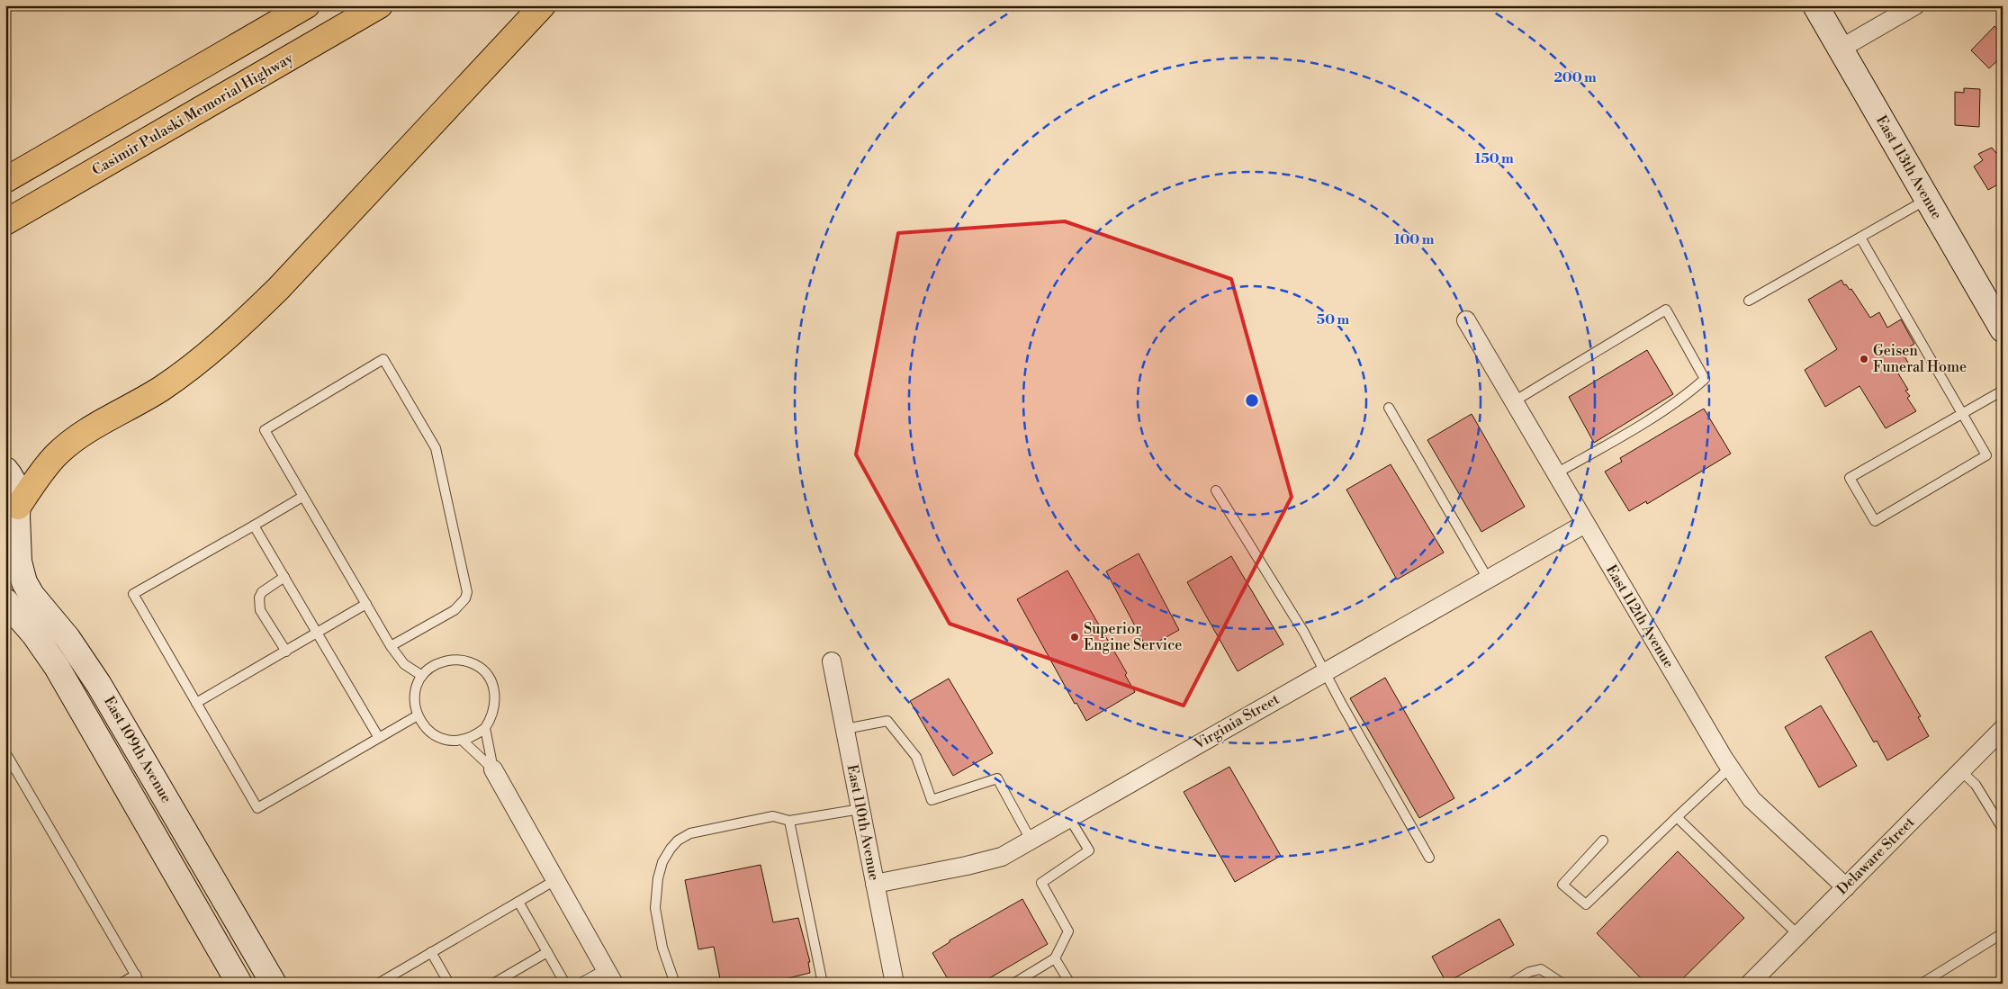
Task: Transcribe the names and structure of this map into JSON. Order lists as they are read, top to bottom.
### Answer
{
  "streets": {
    "highway": ["Casimir Pulaski Memorial Highway"],
    "main road": ["East 113th Avenue", "East 109th Avenue"],
    "street": [
      "East 112th Avenue",
      "Virginia Street",
      "East 110th Avenue",
      "Delaware Street"
    ]
  },
  "crossings": [
    ["East 112th Avenue", "Virginia Street"],
    ["East 112th Avenue", "Delaware Street"],
    ["Virginia Street", "East 110th Avenue"]
  ],
  "places": ["Geisen Funeral Home", "Superior Engine Service"],
  "rings": [
    "200 m",
    "150 m",
    "100 m",
    "50 m"
  ]
}
